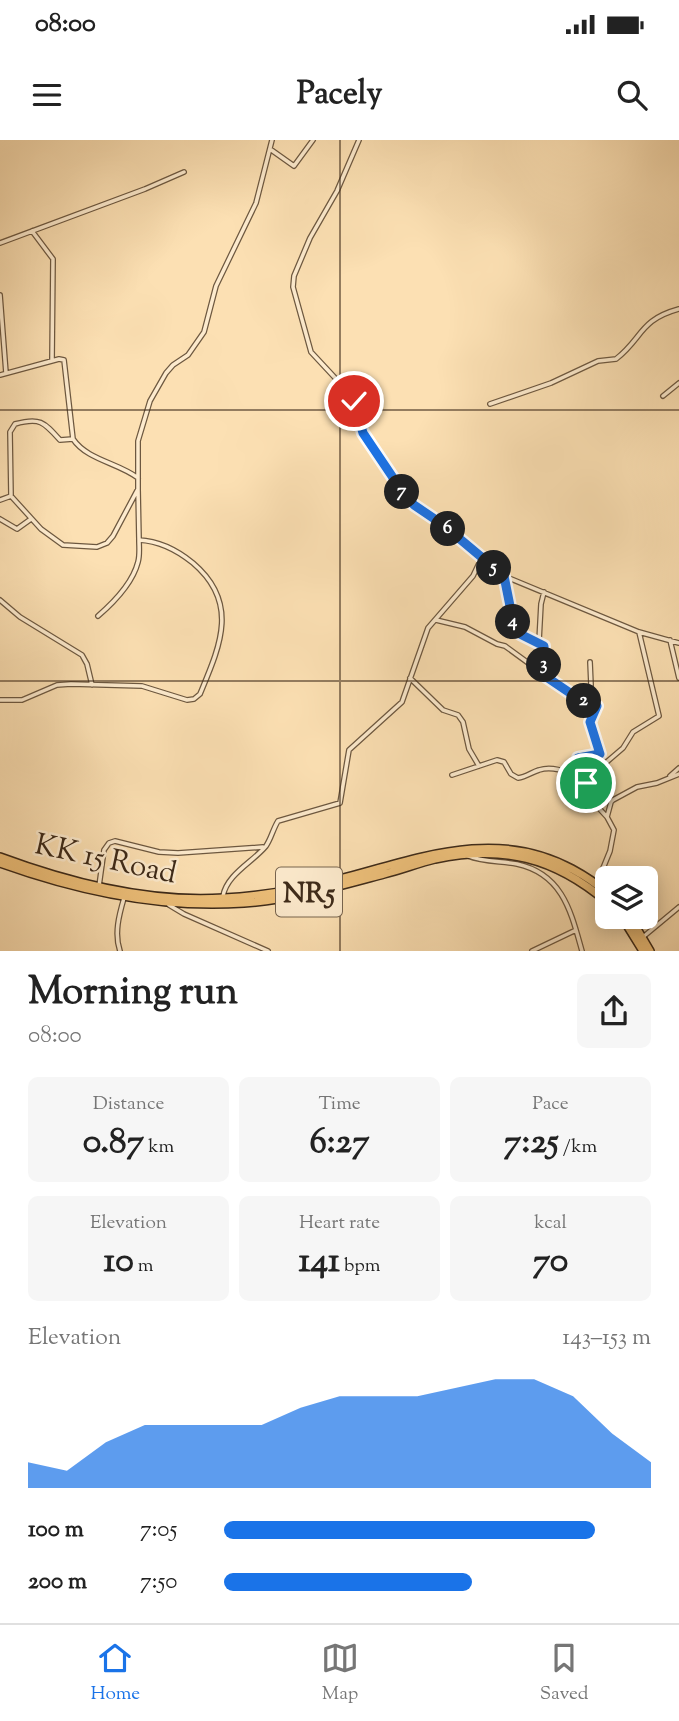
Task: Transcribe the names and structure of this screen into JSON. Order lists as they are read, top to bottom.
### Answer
{
  "streets": {
    "highway": ["KK 15 Road", "NR5"]
  },
  "page": {
    "status": "08:00",
    "header": "Pacely",
    "pins": [
      "7",
      "6",
      "5",
      "4",
      "3",
      "2"
    ],
    "heading": ["Morning run", "08:00"],
    "stats": [
      ["Distance", "0.87 km"],
      ["Time", "6:27"],
      ["Pace", "7:25 /km"],
      ["Elevation", "10 m"],
      ["Heart rate", "141 bpm"],
      ["kcal", "70"]
    ],
    "chart": ["Elevation", "143–153 m"],
    "list": [
      {
        "name": "100 m",
        "note": "7:05"
      },
      {
        "name": "200 m",
        "note": "7:50"
      }
    ],
    "tabs": ["Home", "Map", "Saved"]
  }
}
